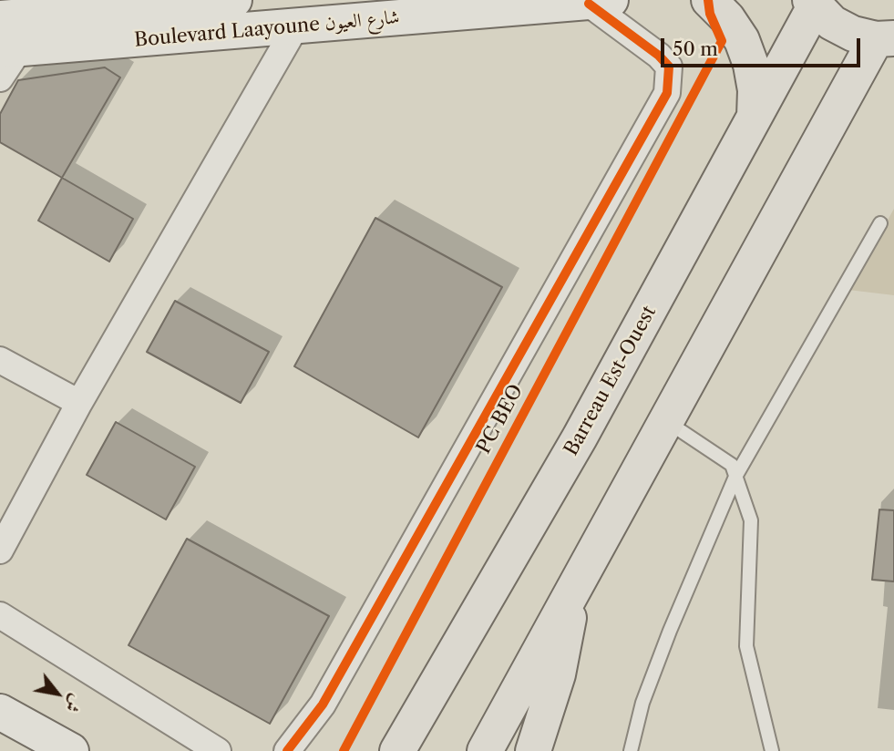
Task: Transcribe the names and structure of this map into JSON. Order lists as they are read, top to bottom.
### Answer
{
  "streets": {
    "main road": ["Barreau Est-Ouest"],
    "street": ["Boulevard Laayoune شارع العيون"],
    "cycle path": ["PC BEO"]
  },
  "scale_bar": "50 m",
  "north": "bottom right"
}
